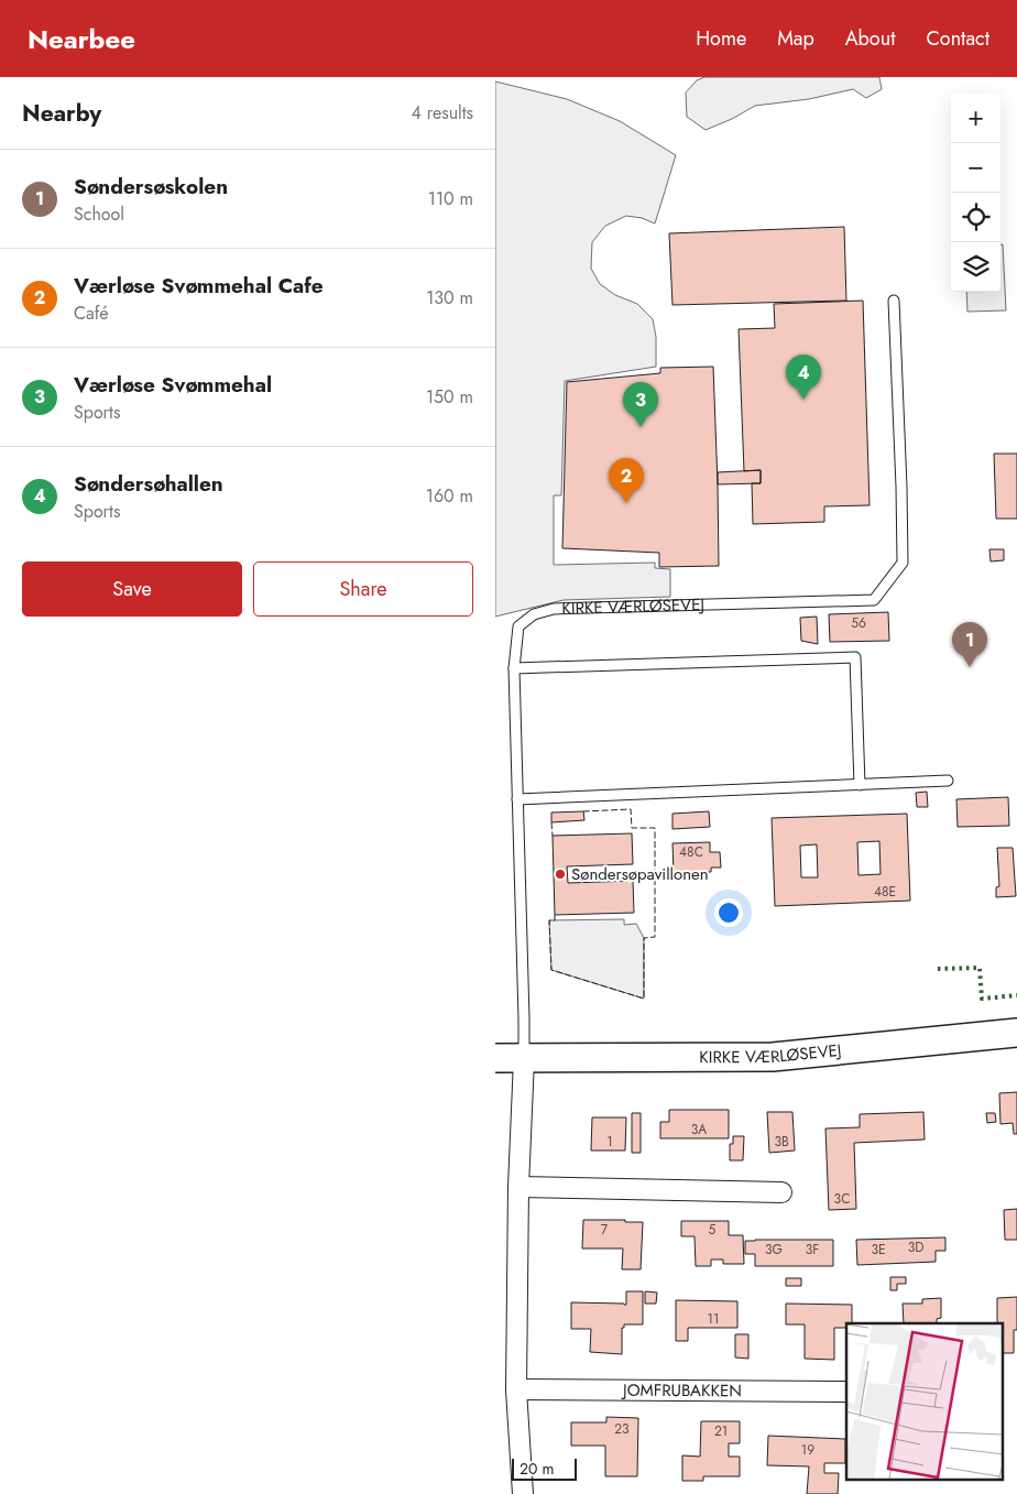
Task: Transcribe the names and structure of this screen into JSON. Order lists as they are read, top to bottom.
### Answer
{
  "streets": {
    "street": ["KIRKE VÆRLØSEVEJ", "JOMFRUBAKKEN"]
  },
  "places": ["Søndersøpavillonen"],
  "house_numbers": [
    "56",
    "48C",
    "48E",
    "3A",
    "1",
    "3B",
    "3C",
    "7",
    "5",
    "3D",
    "3G",
    "3F",
    "3E",
    "11",
    "23",
    "21",
    "19"
  ],
  "scale_bar": "20 m",
  "page": {
    "header": "Nearbee",
    "nav": [
      "Home",
      "Map",
      "About",
      "Contact"
    ],
    "heading": ["Nearby", "4 results"],
    "map_buttons": ["+", "−"],
    "list": [
      {
        "mark": "1",
        "name": "Søndersøskolen",
        "note": "School",
        "value": "110 m"
      },
      {
        "mark": "2",
        "name": "Værløse Svømmehal Cafe",
        "note": "Café",
        "value": "130 m"
      },
      {
        "mark": "3",
        "name": "Værløse Svømmehal",
        "note": "Sports",
        "value": "150 m"
      },
      {
        "mark": "4",
        "name": "Søndersøhallen",
        "note": "Sports",
        "value": "160 m"
      }
    ],
    "pins": [
      "4",
      "3",
      "2",
      "1"
    ],
    "buttons": ["Save", "Share"],
    "scale": "20 m"
  }
}
